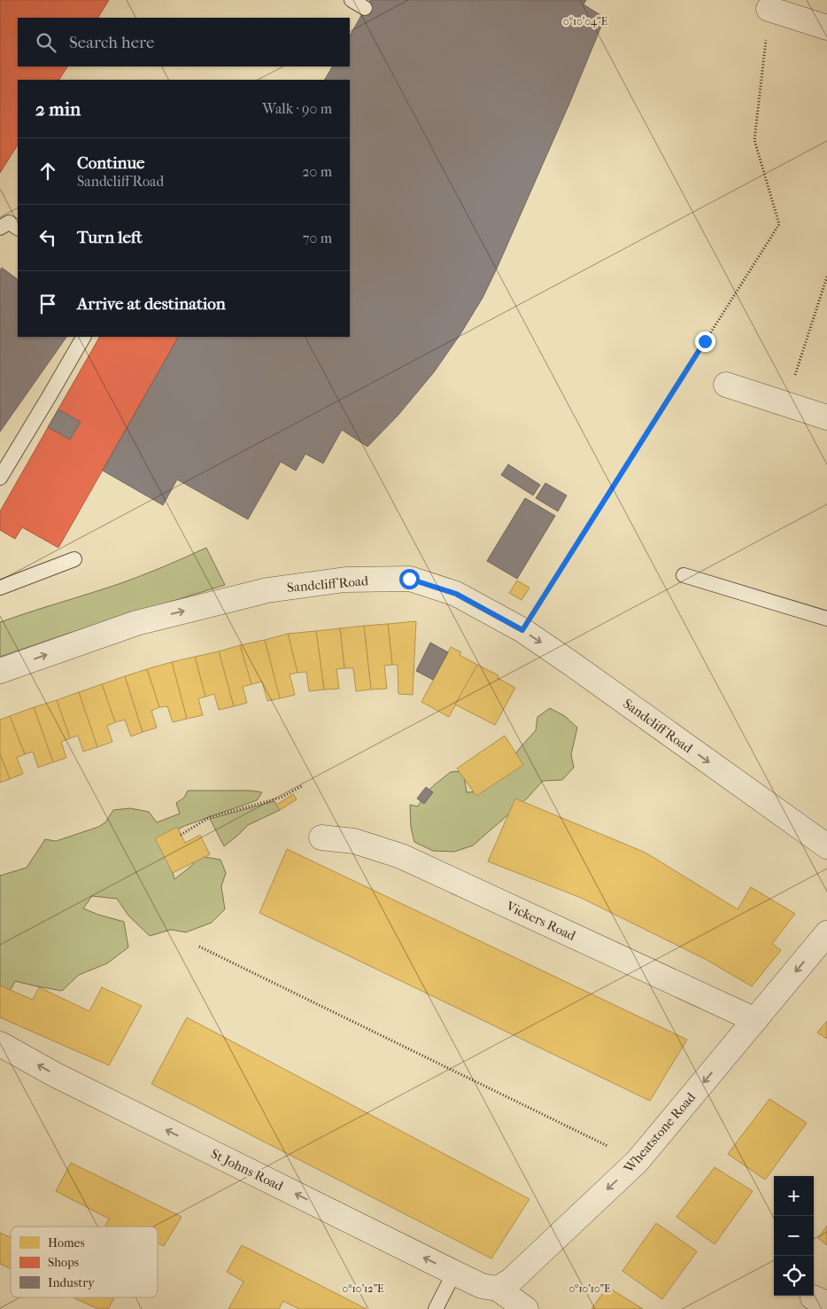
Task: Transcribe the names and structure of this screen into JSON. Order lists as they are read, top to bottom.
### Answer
{
  "streets": {
    "street": [
      "Sandcliff Road",
      "Vickers Road",
      "Wheatstone Road",
      "St Johns Road"
    ]
  },
  "crossings": [
    ["Vickers Road", "Wheatstone Road"],
    ["Wheatstone Road", "St Johns Road"]
  ],
  "one_way": ["Sandcliff Road", "Wheatstone Road", "St Johns Road"],
  "legend": ["Homes", "Shops", "Industry"],
  "page": {
    "search": "Search here",
    "heading": ["2 min", "Walk · 90 m"],
    "list": [
      ["Continue", "Sandcliff Road", "20 m"],
      ["Turn left", "70 m"],
      "Arrive at destination"
    ],
    "map_buttons": ["+", "−"]
  },
  "coordinates": ["0°10'04\"E", "0°10'12\"E", "0°10'10\"E"]
}
